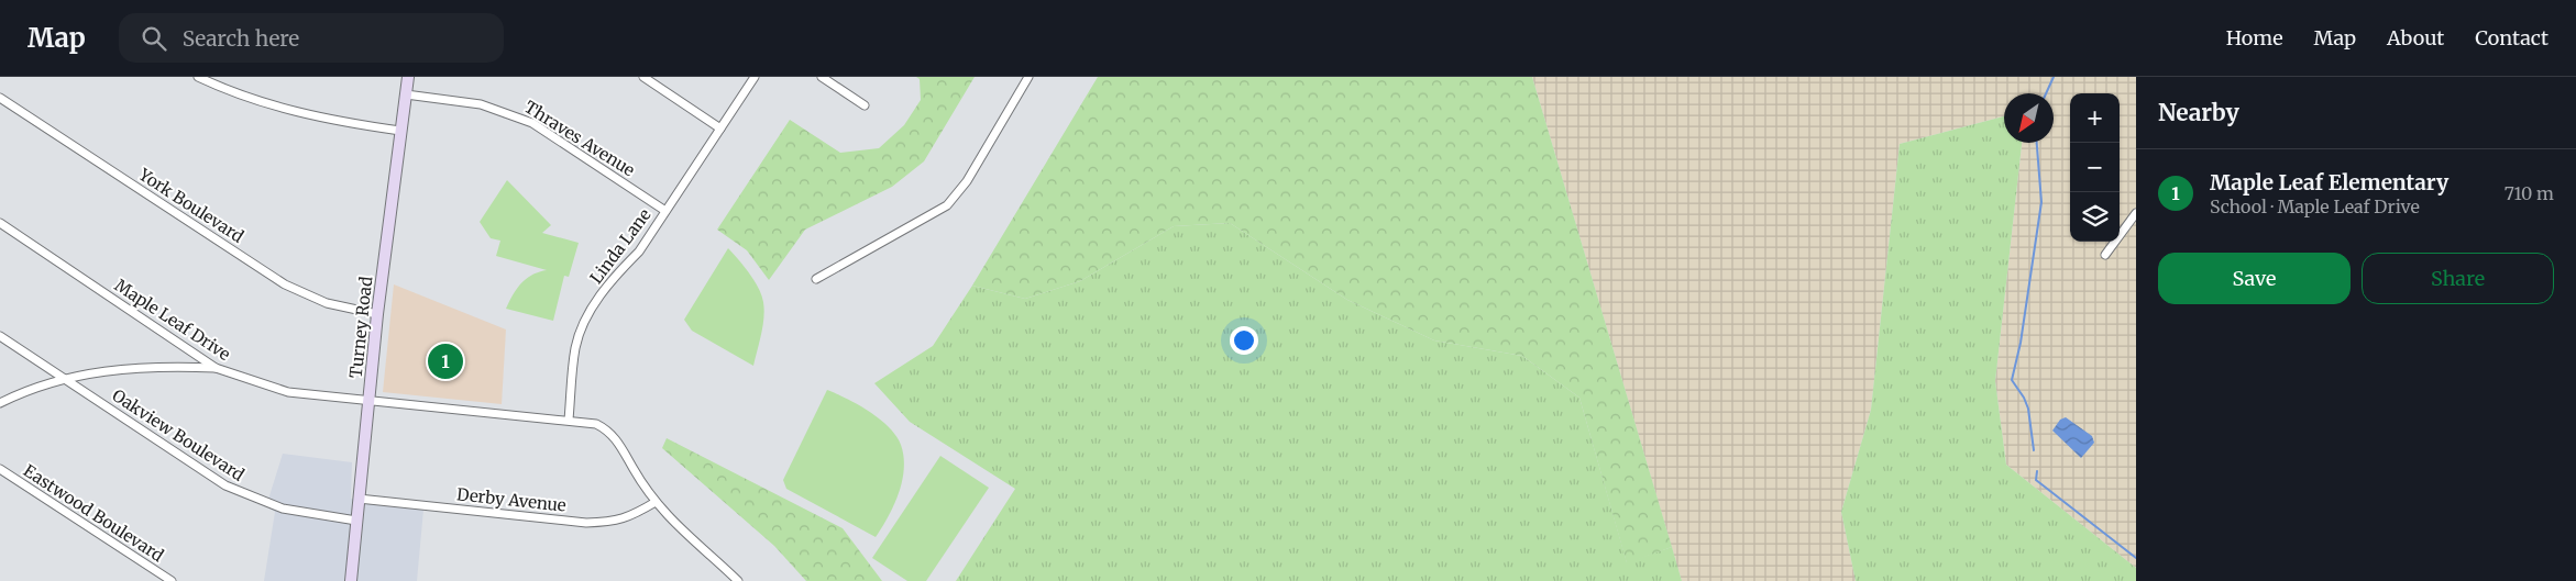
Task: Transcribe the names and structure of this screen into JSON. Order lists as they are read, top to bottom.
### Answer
{
  "streets": {
    "main road": ["Turney Road"],
    "street": [
      "Thraves Avenue",
      "York Boulevard",
      "Linda Lane",
      "Maple Leaf Drive",
      "Oakview Boulevard",
      "Derby Avenue",
      "Eastwood Boulevard"
    ]
  },
  "crossings": [
    ["Thraves Avenue", "Linda Lane"],
    ["Thraves Avenue", "Turney Road"],
    ["York Boulevard", "Turney Road"],
    ["Linda Lane", "Maple Leaf Drive"],
    ["Maple Leaf Drive", "Turney Road"],
    ["Maple Leaf Drive", "Derby Avenue"],
    ["Turney Road", "Oakview Boulevard"],
    ["Turney Road", "Derby Avenue"]
  ],
  "north": "bottom left",
  "page": {
    "header": "Map",
    "search": "Search here",
    "nav": [
      "Home",
      "Map",
      "About",
      "Contact"
    ],
    "heading": "Nearby",
    "map_buttons": ["+", "−"],
    "list": [
      {
        "mark": "1",
        "name": "Maple Leaf Elementary",
        "note": "School · Maple Leaf Drive",
        "value": "710 m"
      }
    ],
    "buttons": ["Save", "Share"],
    "pins": "1"
  }
}
